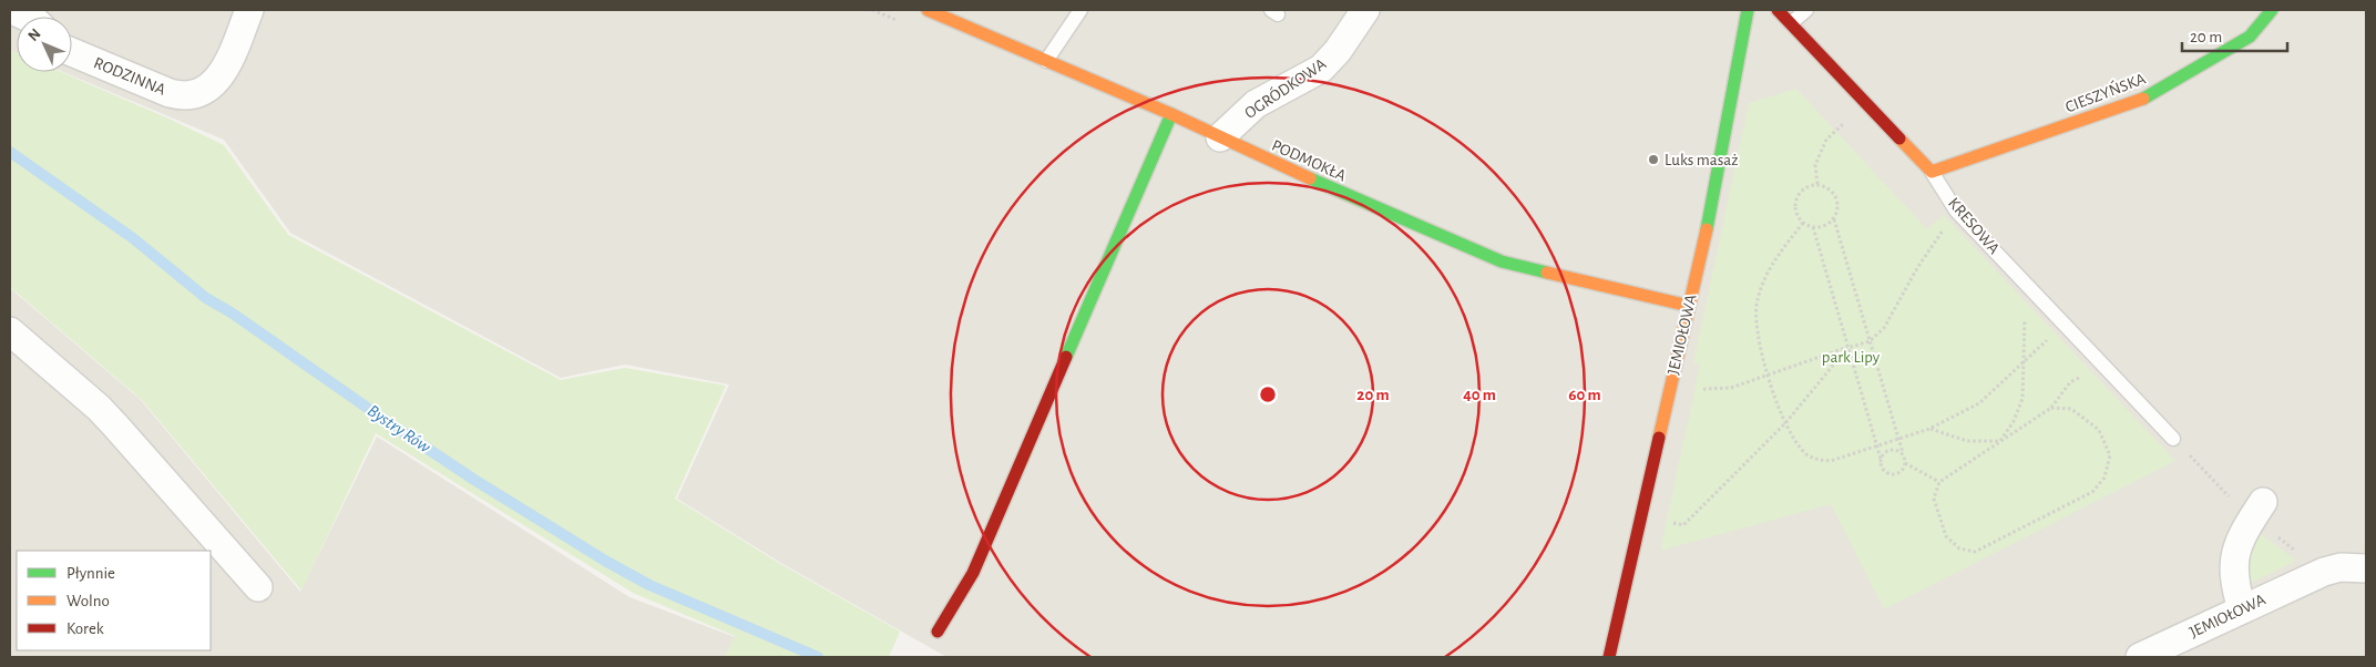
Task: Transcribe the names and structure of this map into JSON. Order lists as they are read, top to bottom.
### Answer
{
  "streets": {
    "street": [
      "RODZINNA",
      "OGRÓDKOWA",
      "CIESZYŃSKA",
      "PODMOKŁA",
      "KRESOWA",
      "JEMIOŁOWA"
    ]
  },
  "crossings": [
    ["OGRÓDKOWA", "PODMOKŁA"],
    ["CIESZYŃSKA", "KRESOWA"],
    ["PODMOKŁA", "JEMIOŁOWA"]
  ],
  "water": ["Bystry Rów"],
  "parks": ["park Lipy"],
  "places": ["Luks masaż"],
  "legend": ["Płynnie", "Wolno", "Korek"],
  "scale_bar": "20 m",
  "north": "top left",
  "rings": ["20 m", "40 m", "60 m"]
}
